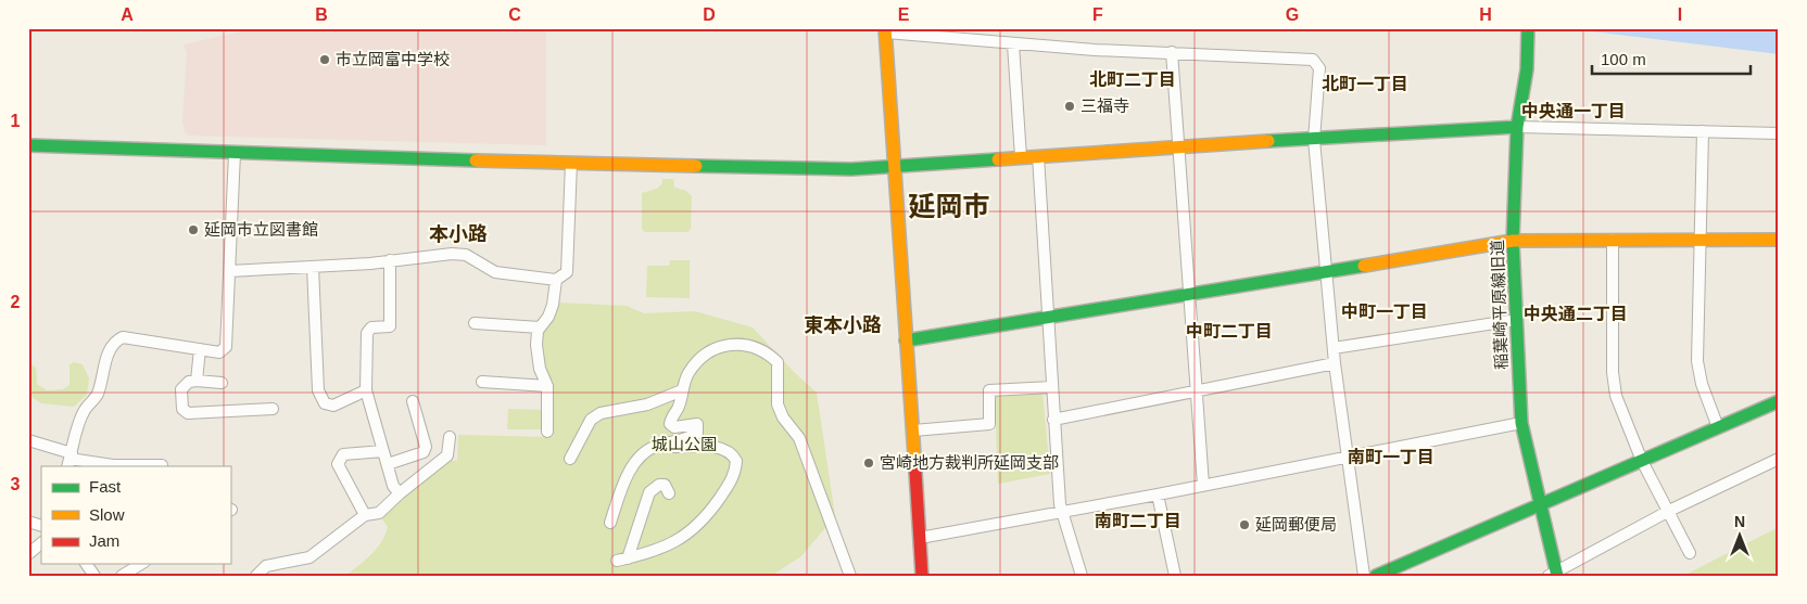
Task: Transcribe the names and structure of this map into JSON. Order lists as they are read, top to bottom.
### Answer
{
  "streets": {
    "street": ["稲葉崎平原線旧道"]
  },
  "districts": [
    "北町二丁目",
    "北町一丁目",
    "中央通一丁目",
    "延岡市",
    "本小路",
    "中町一丁目",
    "中央通二丁目",
    "東本小路",
    "中町二丁目",
    "南町一丁目",
    "南町二丁目"
  ],
  "parks": ["城山公園"],
  "places": [
    "市立岡富中学校",
    "三福寺",
    "延岡市立図書館",
    "宮崎地方裁判所延岡支部",
    "延岡郵便局"
  ],
  "legend": ["Fast", "Slow", "Jam"],
  "scale_bar": "100 m",
  "north": "top",
  "grid": {
    "columns": [
      "A",
      "B",
      "C",
      "D",
      "E",
      "F",
      "G",
      "H",
      "I"
    ],
    "rows": ["1", "2", "3"]
  }
}
